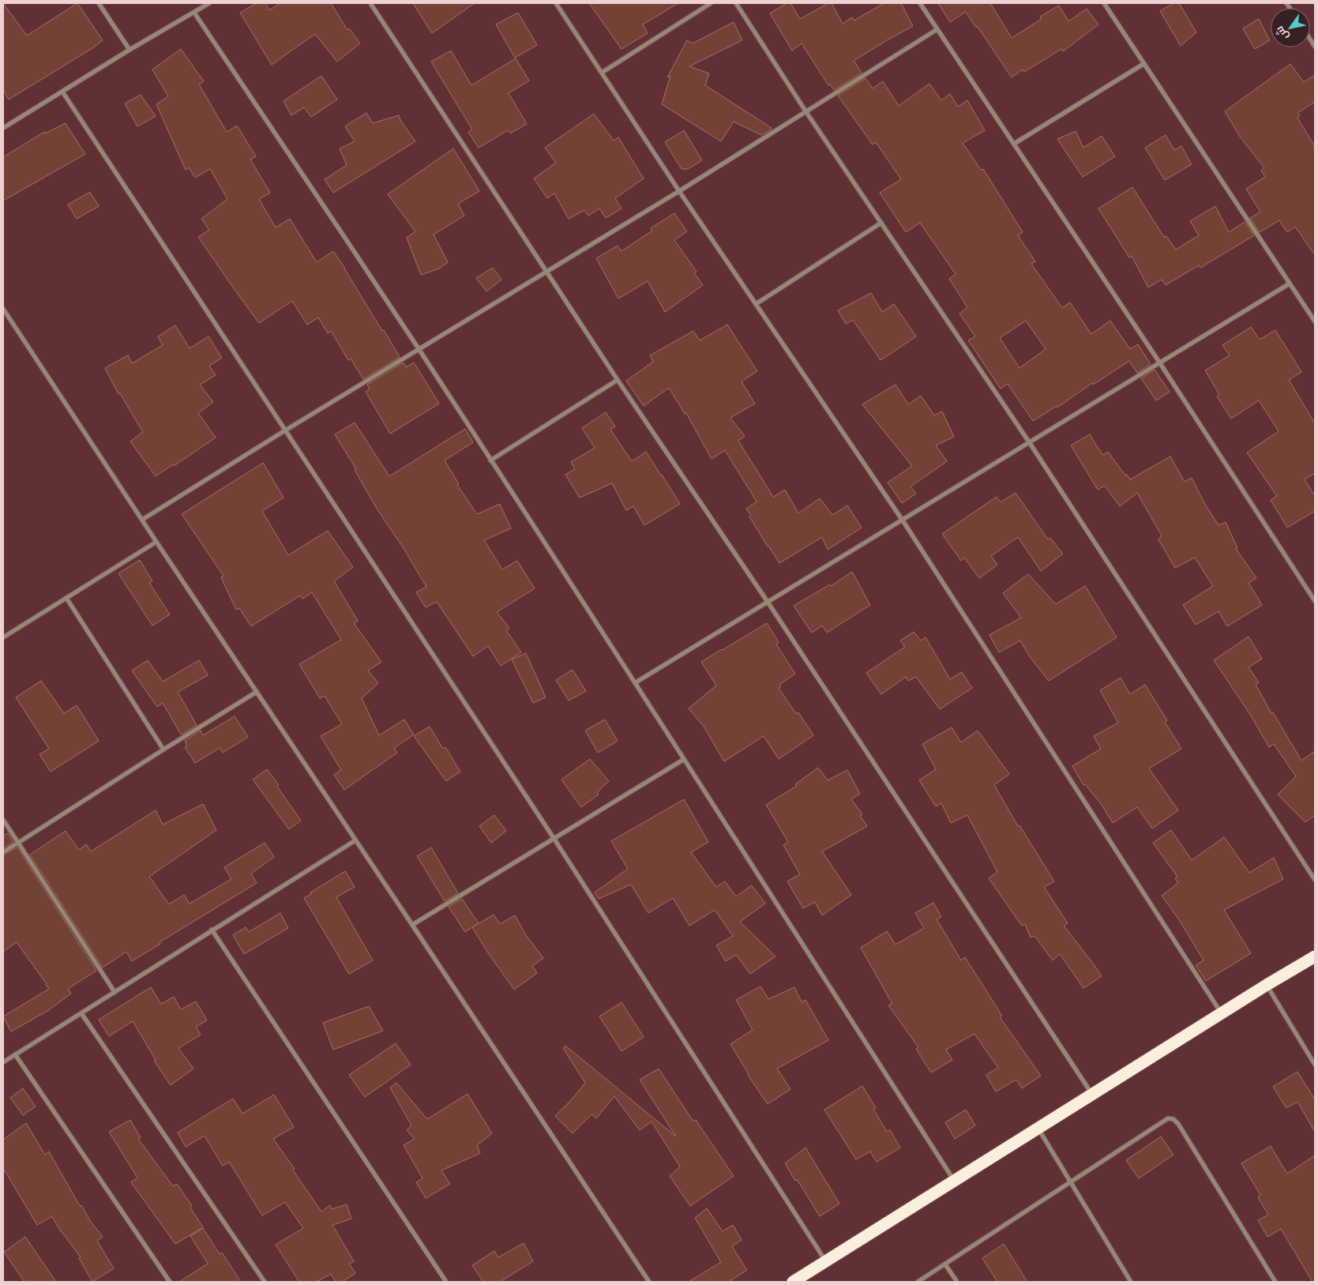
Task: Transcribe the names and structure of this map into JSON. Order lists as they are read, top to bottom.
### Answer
{
  "north": "bottom left"
}
